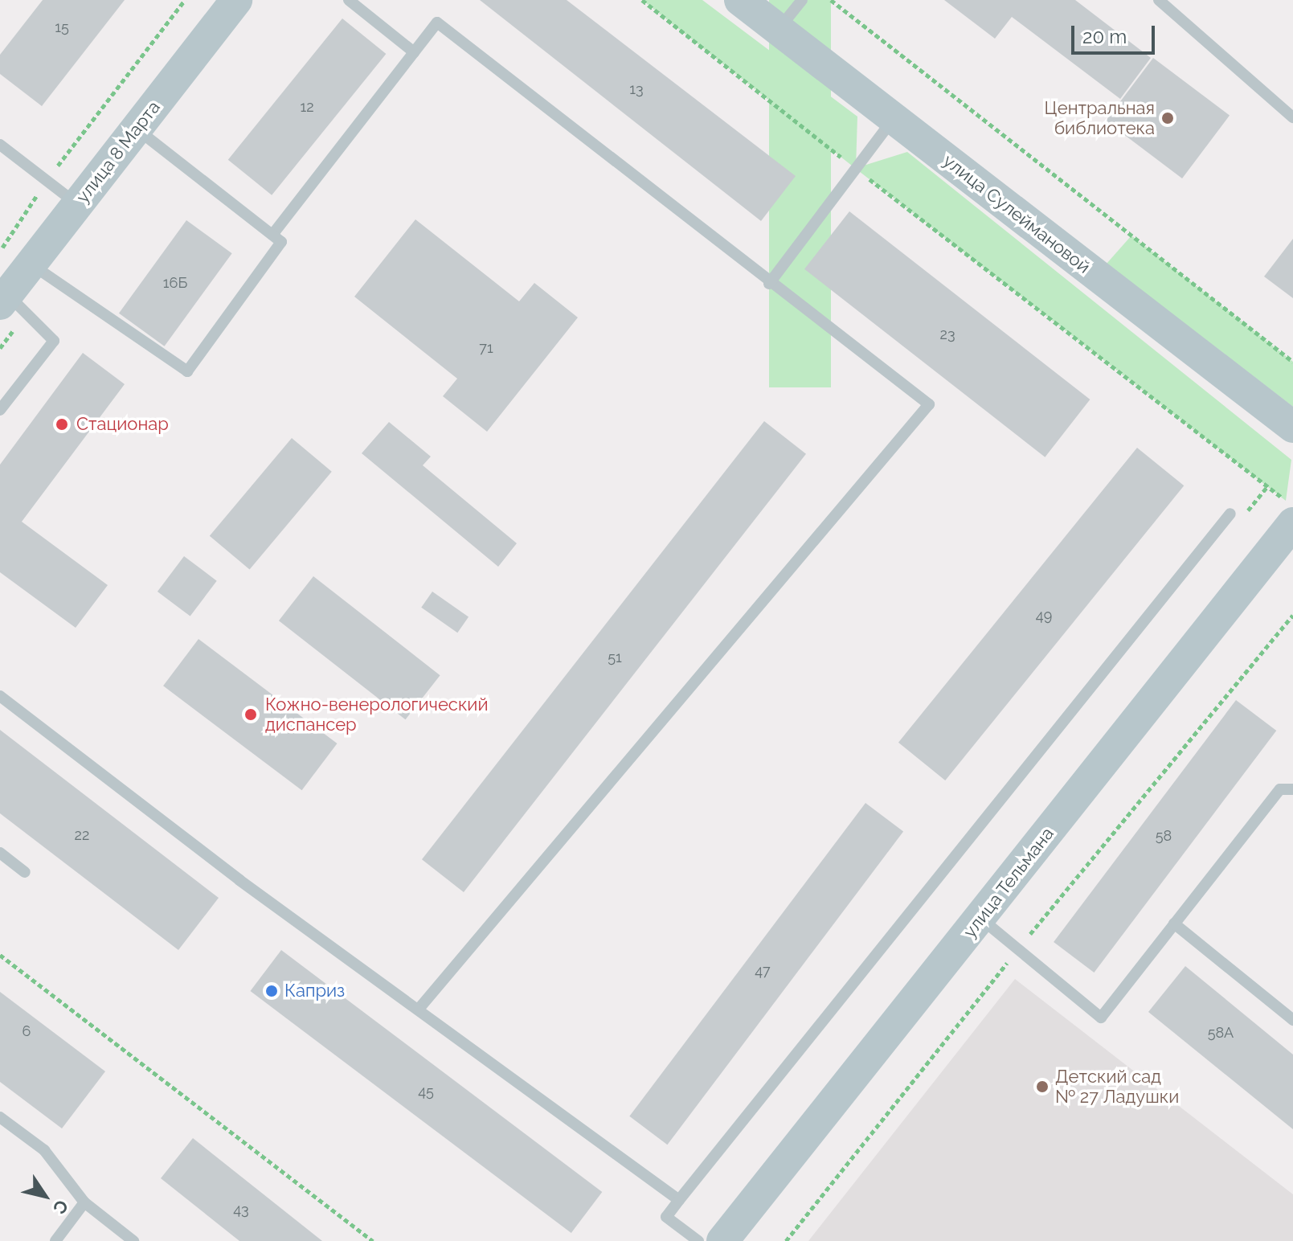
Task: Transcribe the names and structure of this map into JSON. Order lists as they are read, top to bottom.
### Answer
{
  "streets": {
    "street": ["улица 8 Марта", "улица Сулеймановой", "улица Тельмана"]
  },
  "places": [
    "Центральная библиотека",
    "Стационар",
    "Кожно-венерологический диспансер",
    "Каприз",
    "Детский сад № 27 Ладушки"
  ],
  "house_numbers": [
    "15",
    "13",
    "12",
    "16Б",
    "23",
    "71",
    "49",
    "51",
    "22",
    "58",
    "47",
    "6",
    "58А",
    "45",
    "43"
  ],
  "scale_bar": "20 m",
  "north": "bottom right"
}
